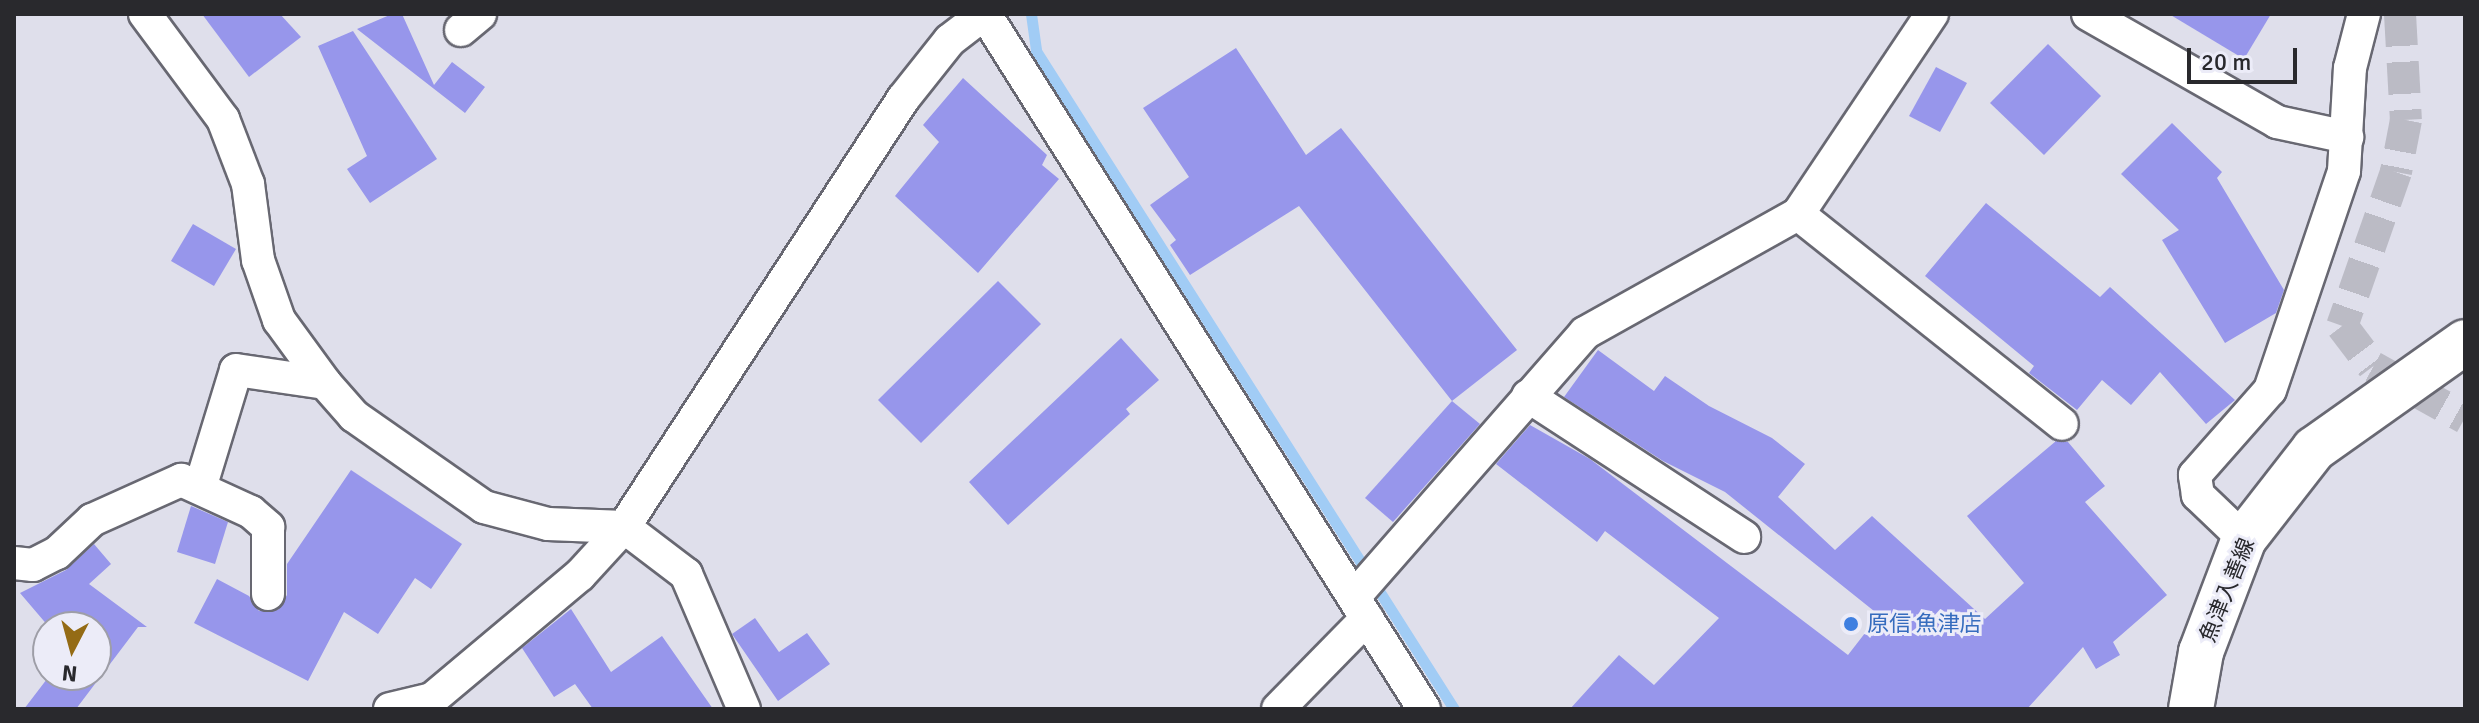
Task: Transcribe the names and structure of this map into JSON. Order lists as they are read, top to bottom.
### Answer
{
  "streets": {
    "main road": ["魚津入善線"]
  },
  "places": ["原信 魚津店"],
  "scale_bar": "20 m",
  "north": "bottom"
}
